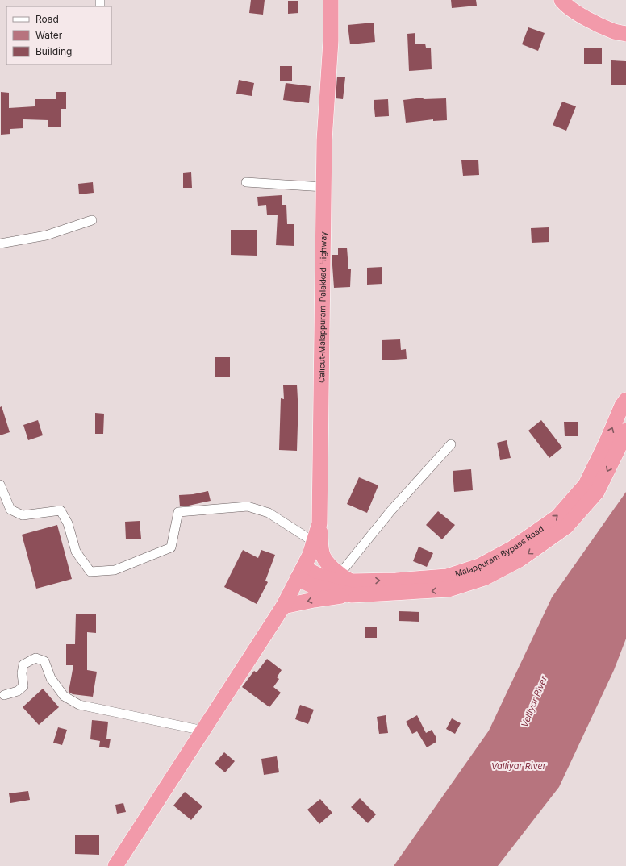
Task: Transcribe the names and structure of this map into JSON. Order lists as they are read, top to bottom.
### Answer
{
  "streets": {
    "highway": ["Calicut-Malappuram-Palakkad Highway", "Malappuram Bypass Road"]
  },
  "crossings": [
    ["Calicut-Malappuram-Palakkad Highway", "Malappuram Bypass Road"]
  ],
  "water": ["Velliyar River", "Valliyar River"],
  "legend": ["Road", "Water", "Building"]
}
